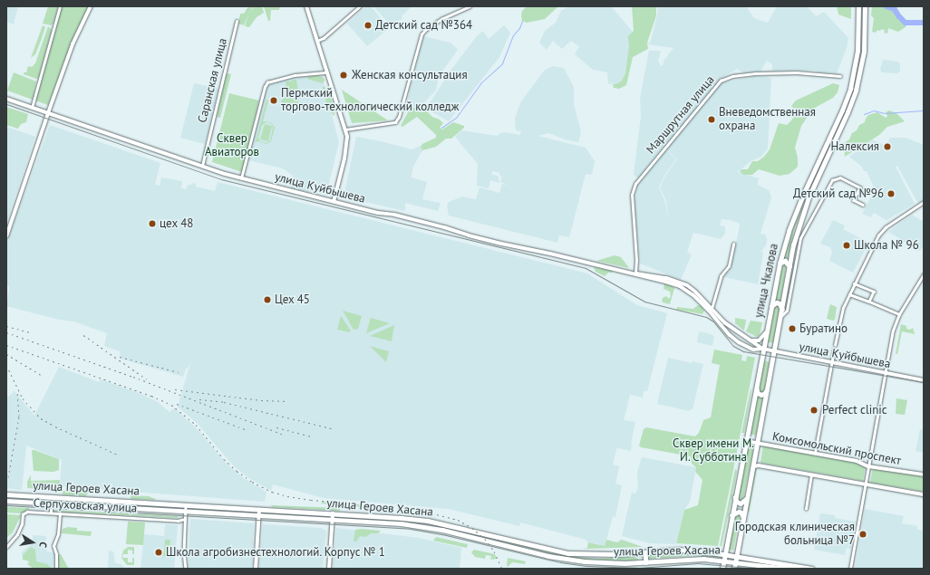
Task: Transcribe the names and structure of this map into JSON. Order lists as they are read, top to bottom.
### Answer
{
  "streets": {
    "main road": ["улица Куйбышева", "улица Чкалова", "улица Героев Хасана"],
    "street": [
      "Саранская улица",
      "Маршрутная улица",
      "Комсомольский проспект",
      "Серпуховская улица"
    ]
  },
  "crossings": [
    ["Саранская улица", "улица Куйбышева"],
    ["Маршрутная улица", "улица Куйбышева"],
    ["улица Куйбышева", "улица Чкалова"],
    ["улица Чкалова", "Комсомольский проспект"],
    ["улица Чкалова", "улица Героев Хасана"]
  ],
  "parks": ["Сквер Авиаторов", "Сквер имени М. И. Субботина"],
  "places": [
    "Детский сад №364",
    "Женская консультация",
    "Пермский торгово-технологический колледж",
    "Вневедомственная охрана",
    "Налексия",
    "Детский сад №96",
    "цех 48",
    "Школа № 96",
    "Цех 45",
    "Буратино",
    "Perfect clinic",
    "Городская клиническая больница №7",
    "Школа агробизнестехнологий. Корпус № 1"
  ],
  "north": "right"
}
